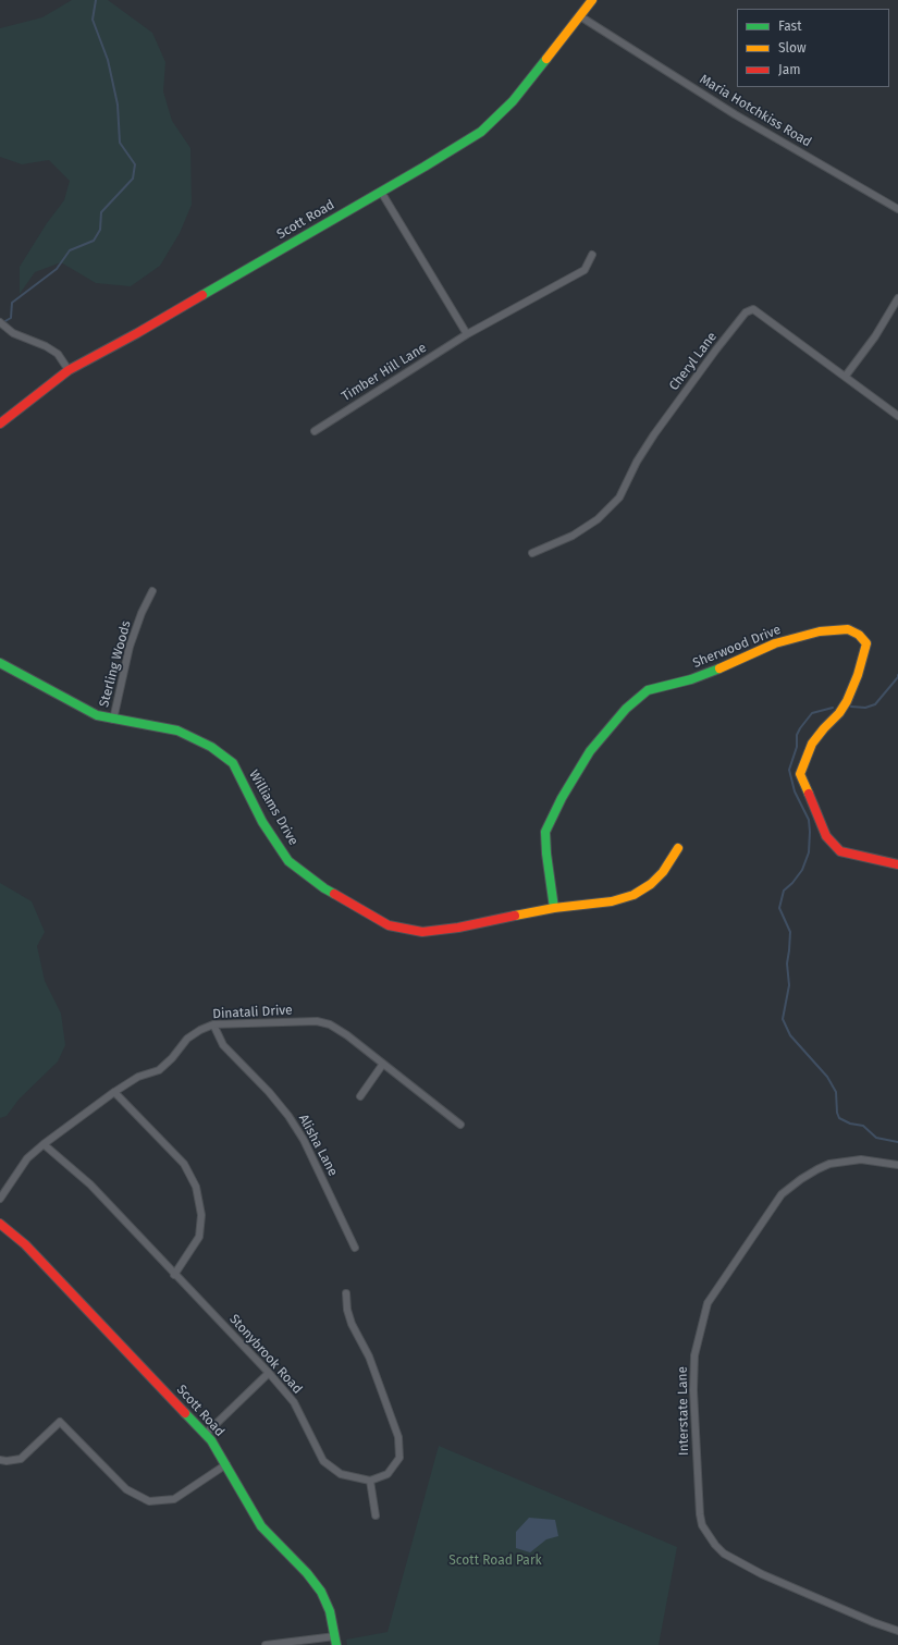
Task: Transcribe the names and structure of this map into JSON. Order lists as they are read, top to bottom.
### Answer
{
  "streets": {
    "street": [
      "Maria Hotchkiss Road",
      "Scott Road",
      "Cheryl Lane",
      "Timber Hill Lane",
      "Sherwood Drive",
      "Sterling Woods",
      "Williams Drive",
      "Dinatali Drive",
      "Alisha Lane",
      "Stonybrook Road",
      "Interstate Lane"
    ]
  },
  "crossings": [
    ["Maria Hotchkiss Road", "Scott Road"],
    ["Sherwood Drive", "Williams Drive"],
    ["Sterling Woods", "Williams Drive"],
    ["Dinatali Drive", "Alisha Lane"],
    ["Dinatali Drive", "Stonybrook Road"]
  ],
  "parks": ["Scott Road Park"],
  "legend": ["Fast", "Slow", "Jam"]
}
